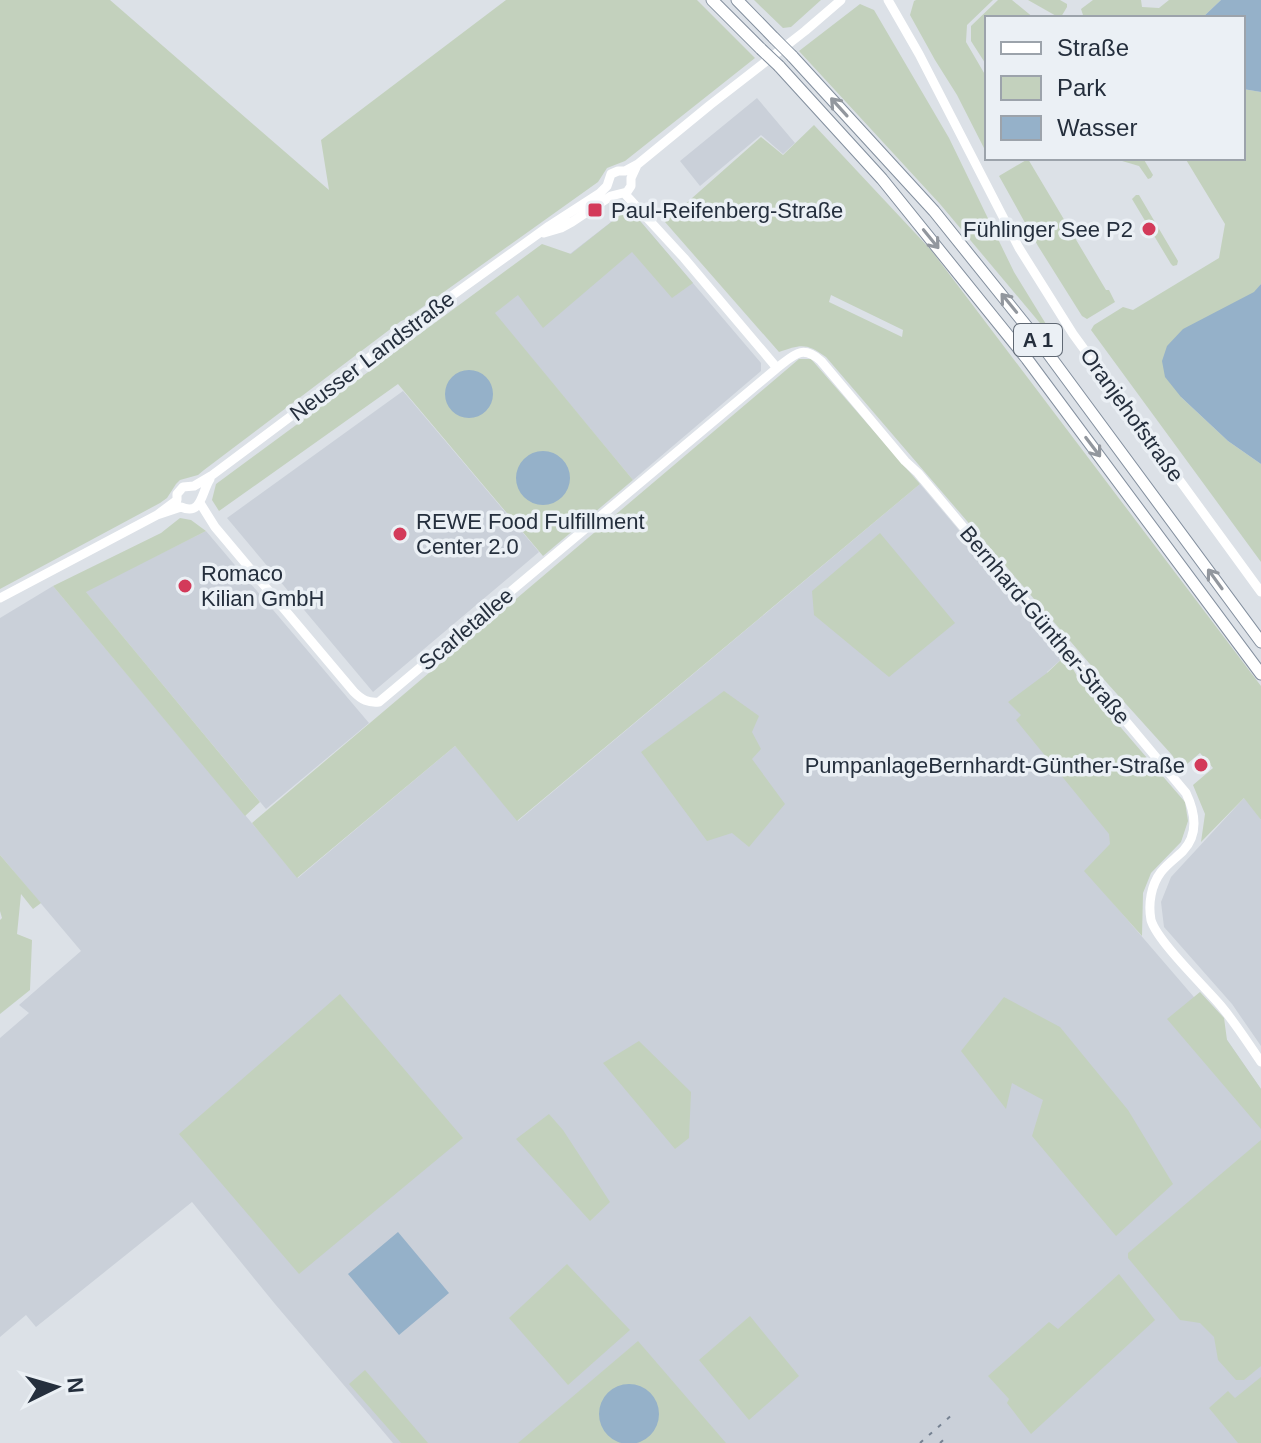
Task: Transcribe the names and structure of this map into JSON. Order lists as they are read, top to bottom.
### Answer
{
  "streets": {
    "highway": ["A 1"],
    "street": [
      "Neusser Landstraße",
      "Oranjehofstraße",
      "Bernhard-Günther-Straße",
      "Scarletallee"
    ]
  },
  "crossings": [
    ["Neusser Landstraße", "Scarletallee"],
    ["Bernhard-Günther-Straße", "Scarletallee"]
  ],
  "places": {
    "transit": ["Paul-Reifenberg-Straße"],
    "other": [
      "Fühlinger See P2",
      "REWE Food Fulfillment Center 2.0",
      "Romaco Kilian GmbH",
      "PumpanlageBernhardt-Günther-Straße"
    ]
  },
  "legend": ["Straße", "Park", "Wasser"],
  "north": "right"
}
